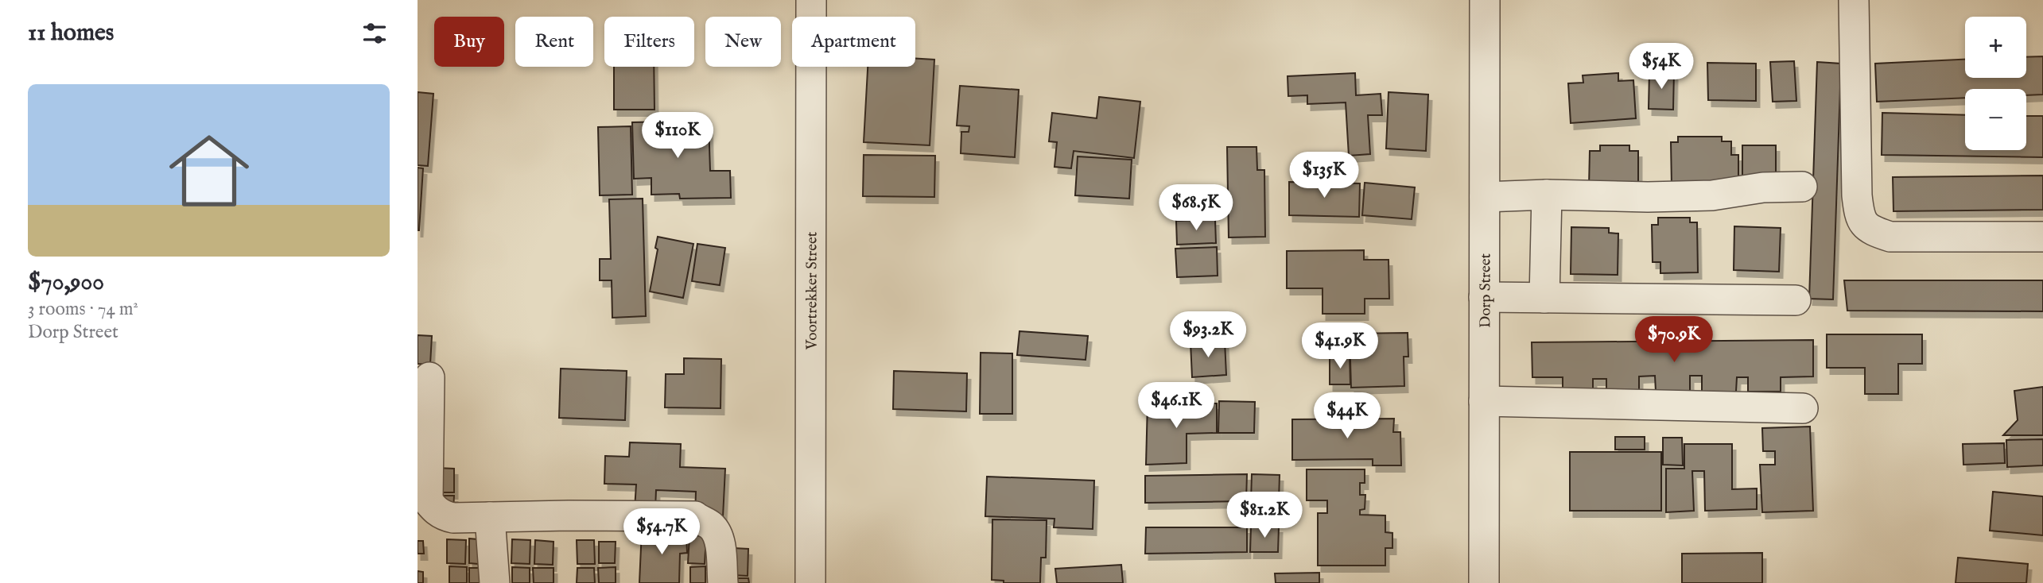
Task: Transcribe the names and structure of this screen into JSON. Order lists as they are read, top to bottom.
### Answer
{
  "streets": {
    "street": ["Voortrekker Street", "Dorp Street"]
  },
  "page": {
    "heading": "11 homes",
    "map_buttons": ["+", "−"],
    "chip": [
      "Buy",
      "Rent",
      "Filters",
      "New",
      "Apartment"
    ],
    "price": [
      "$54K",
      "$110K",
      "$135K",
      "$68.5K",
      "$93.2K",
      "$70.9K",
      "$41.9K",
      "$46.1K",
      "$44K",
      "$81.2K",
      "$54.7K"
    ],
    "list": [
      {
        "name": "$70,900",
        "note": "3 rooms · 74 m² · Dorp Street"
      }
    ]
  }
}
